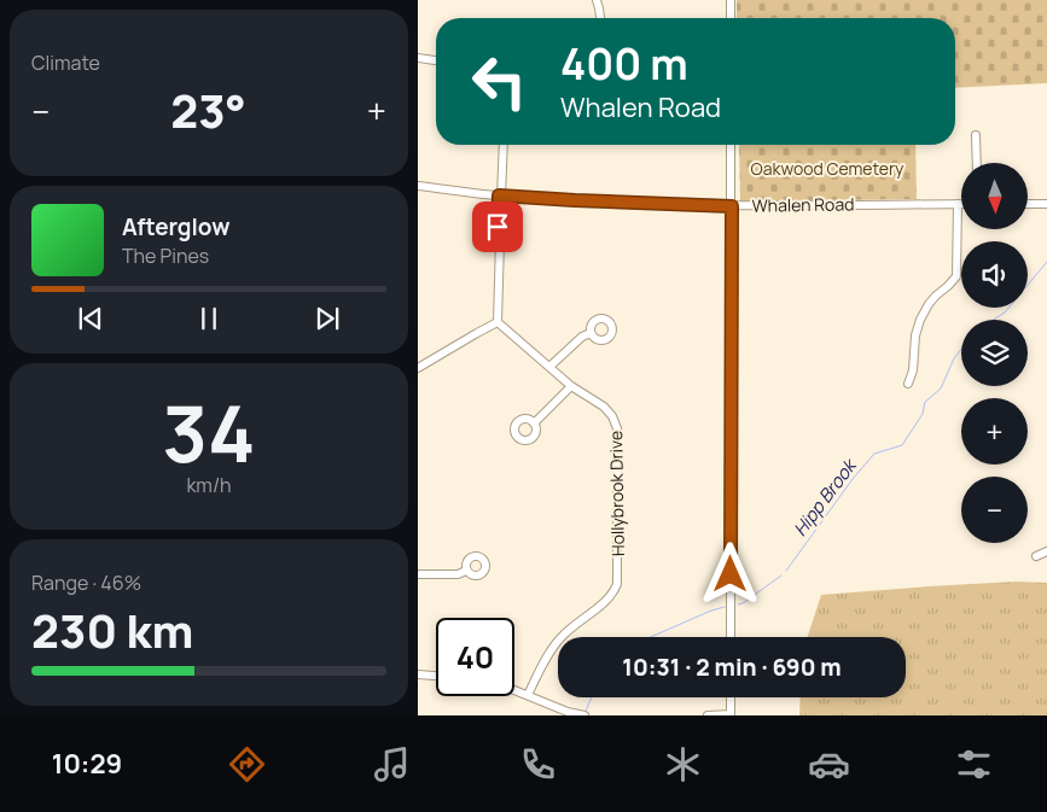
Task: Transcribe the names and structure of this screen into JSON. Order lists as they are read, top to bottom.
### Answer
{
  "streets": {
    "street": ["Whalen Road", "Hollybrook Drive"]
  },
  "water": ["Hipp Brook"],
  "parks": ["Oakwood Cemetery"],
  "north": "bottom",
  "page": {
    "tile": [
      "Climate",
      ["34", "km/h"],
      ["Range · 46%", "230 km"]
    ],
    "turn": ["400 m", "Whalen Road"],
    "heat": ["−", "23°", "+"],
    "map_buttons": ["+", "−"],
    "song": ["Afterglow", "The Pines"],
    "limit": "40",
    "trip": "10:31 · 2 min · 690 m",
    "tabs": "10:29"
  }
}
